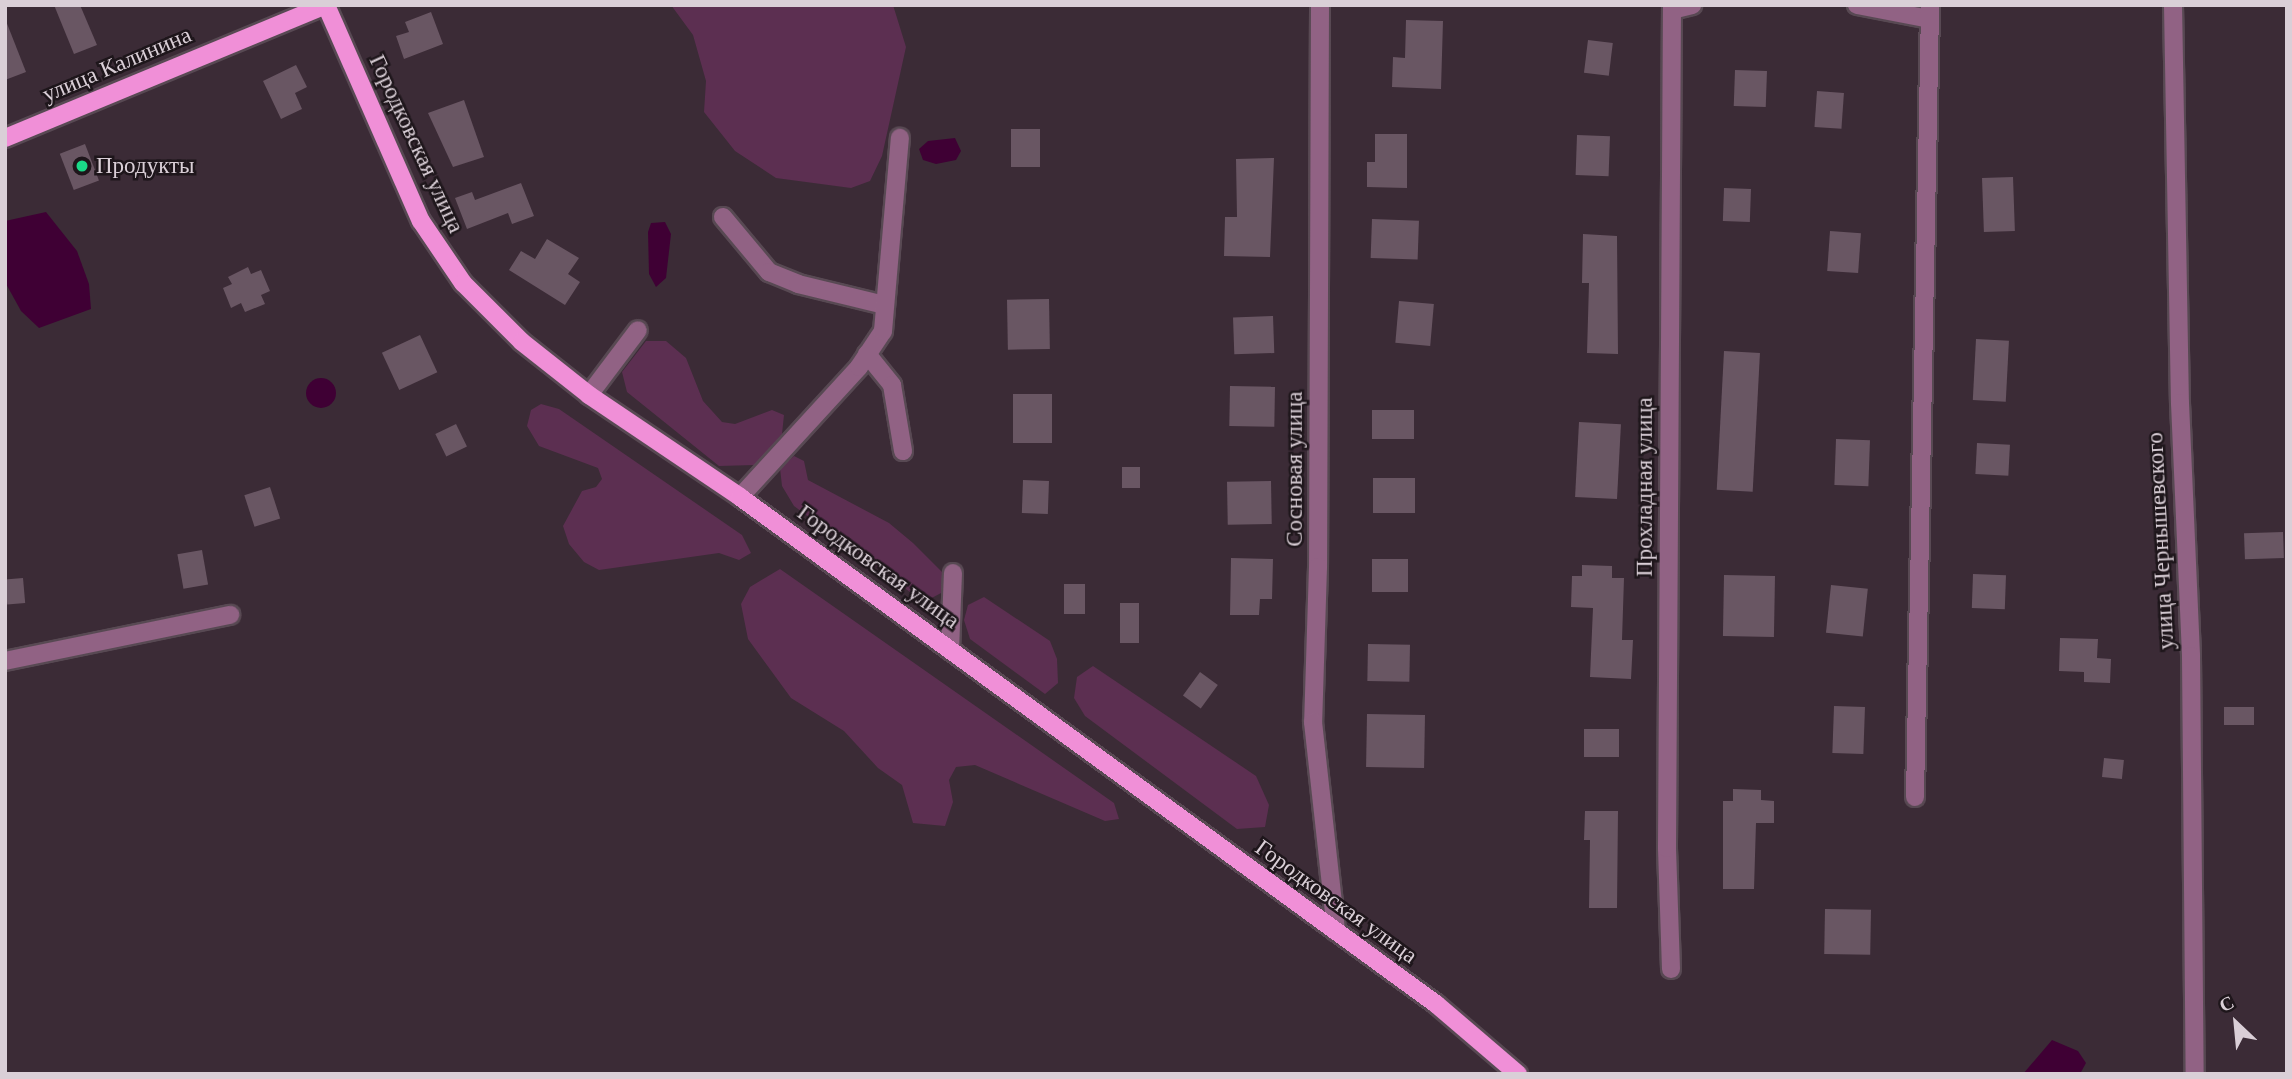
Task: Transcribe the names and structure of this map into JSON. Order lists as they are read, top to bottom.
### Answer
{
  "streets": {
    "main road": ["улица Калинина", "Городковская улица"],
    "street": ["Сосновая улица", "Прохладная улица", "улица Чернышевского"]
  },
  "crossings": [
    ["улица Калинина", "Городковская улица"],
    ["Городковская улица", "Сосновая улица"]
  ],
  "places": ["Продукты"],
  "north": "top left"
}
